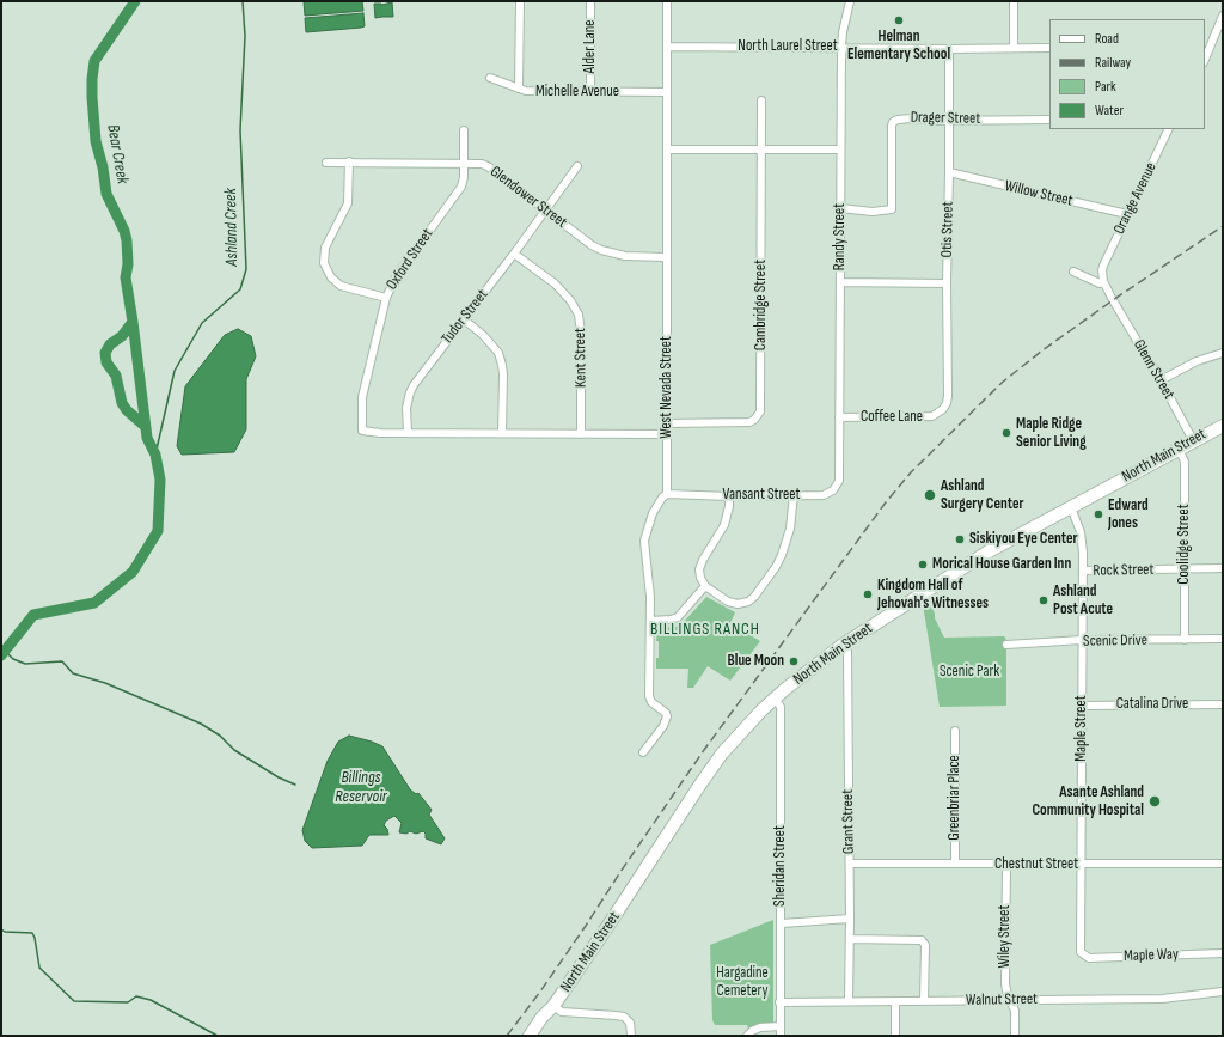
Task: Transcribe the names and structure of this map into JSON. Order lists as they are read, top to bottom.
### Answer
{
  "streets": {
    "main road": ["North Main Street"],
    "street": [
      "Alder Lane",
      "North Laurel Street",
      "Michelle Avenue",
      "Drager Street",
      "Willow Street",
      "Glendower Street",
      "Orange Avenue",
      "Otis Street",
      "Randy Street",
      "Oxford Street",
      "Cambridge Street",
      "Tudor Street",
      "Kent Street",
      "Glenn Street",
      "West Nevada Street",
      "Coffee Lane",
      "Vansant Street",
      "Coolidge Street",
      "Rock Street",
      "Scenic Drive",
      "Catalina Drive",
      "Maple Street",
      "Greenbriar Place",
      "Grant Street",
      "Chestnut Street",
      "Sheridan Street",
      "Wiley Street",
      "Maple Way",
      "Walnut Street"
    ]
  },
  "crossings": [
    ["Alder Lane", "Michelle Avenue"],
    ["North Laurel Street", "Otis Street"],
    ["North Laurel Street", "Randy Street"],
    ["North Laurel Street", "West Nevada Street"],
    ["Michelle Avenue", "West Nevada Street"],
    ["Drager Street", "Otis Street"],
    ["Drager Street", "Randy Street"],
    ["Willow Street", "Orange Avenue"],
    ["Willow Street", "Otis Street"],
    ["Glendower Street", "Oxford Street"],
    ["Glendower Street", "Tudor Street"],
    ["Glendower Street", "West Nevada Street"],
    ["Orange Avenue", "Glenn Street"],
    ["Otis Street", "Coffee Lane"],
    ["Randy Street", "Coffee Lane"],
    ["Randy Street", "Vansant Street"],
    ["Oxford Street", "Tudor Street"],
    ["Cambridge Street", "West Nevada Street"],
    ["Tudor Street", "Kent Street"],
    ["Glenn Street", "North Main Street"],
    ["West Nevada Street", "Vansant Street"],
    ["North Main Street", "Coolidge Street"],
    ["North Main Street", "Maple Street"],
    ["North Main Street", "Grant Street"],
    ["North Main Street", "Sheridan Street"],
    ["Coolidge Street", "Rock Street"],
    ["Coolidge Street", "Scenic Drive"],
    ["Rock Street", "Maple Street"],
    ["Scenic Drive", "Maple Street"],
    ["Catalina Drive", "Maple Street"],
    ["Maple Street", "Chestnut Street"],
    ["Maple Street", "Maple Way"],
    ["Greenbriar Place", "Chestnut Street"],
    ["Grant Street", "Chestnut Street"],
    ["Grant Street", "Walnut Street"],
    ["Chestnut Street", "Wiley Street"],
    ["Sheridan Street", "Walnut Street"],
    ["Wiley Street", "Walnut Street"]
  ],
  "districts": ["BILLINGS RANCH"],
  "water": ["Bear Creek", "Ashland Creek", "Billings Reservoir"],
  "parks": ["Scenic Park", "Hargadine Cemetery"],
  "places": [
    "Helman Elementary School",
    "Maple Ridge Senior Living",
    "Ashland Surgery Center",
    "Edward Jones",
    "Siskiyou Eye Center",
    "Morical House Garden Inn",
    "Kingdom Hall of Jehovah's Witnesses",
    "Ashland Post Acute",
    "Blue Moon",
    "Asante Ashland Community Hospital"
  ],
  "legend": [
    "Road",
    "Railway",
    "Park",
    "Water"
  ]
}
